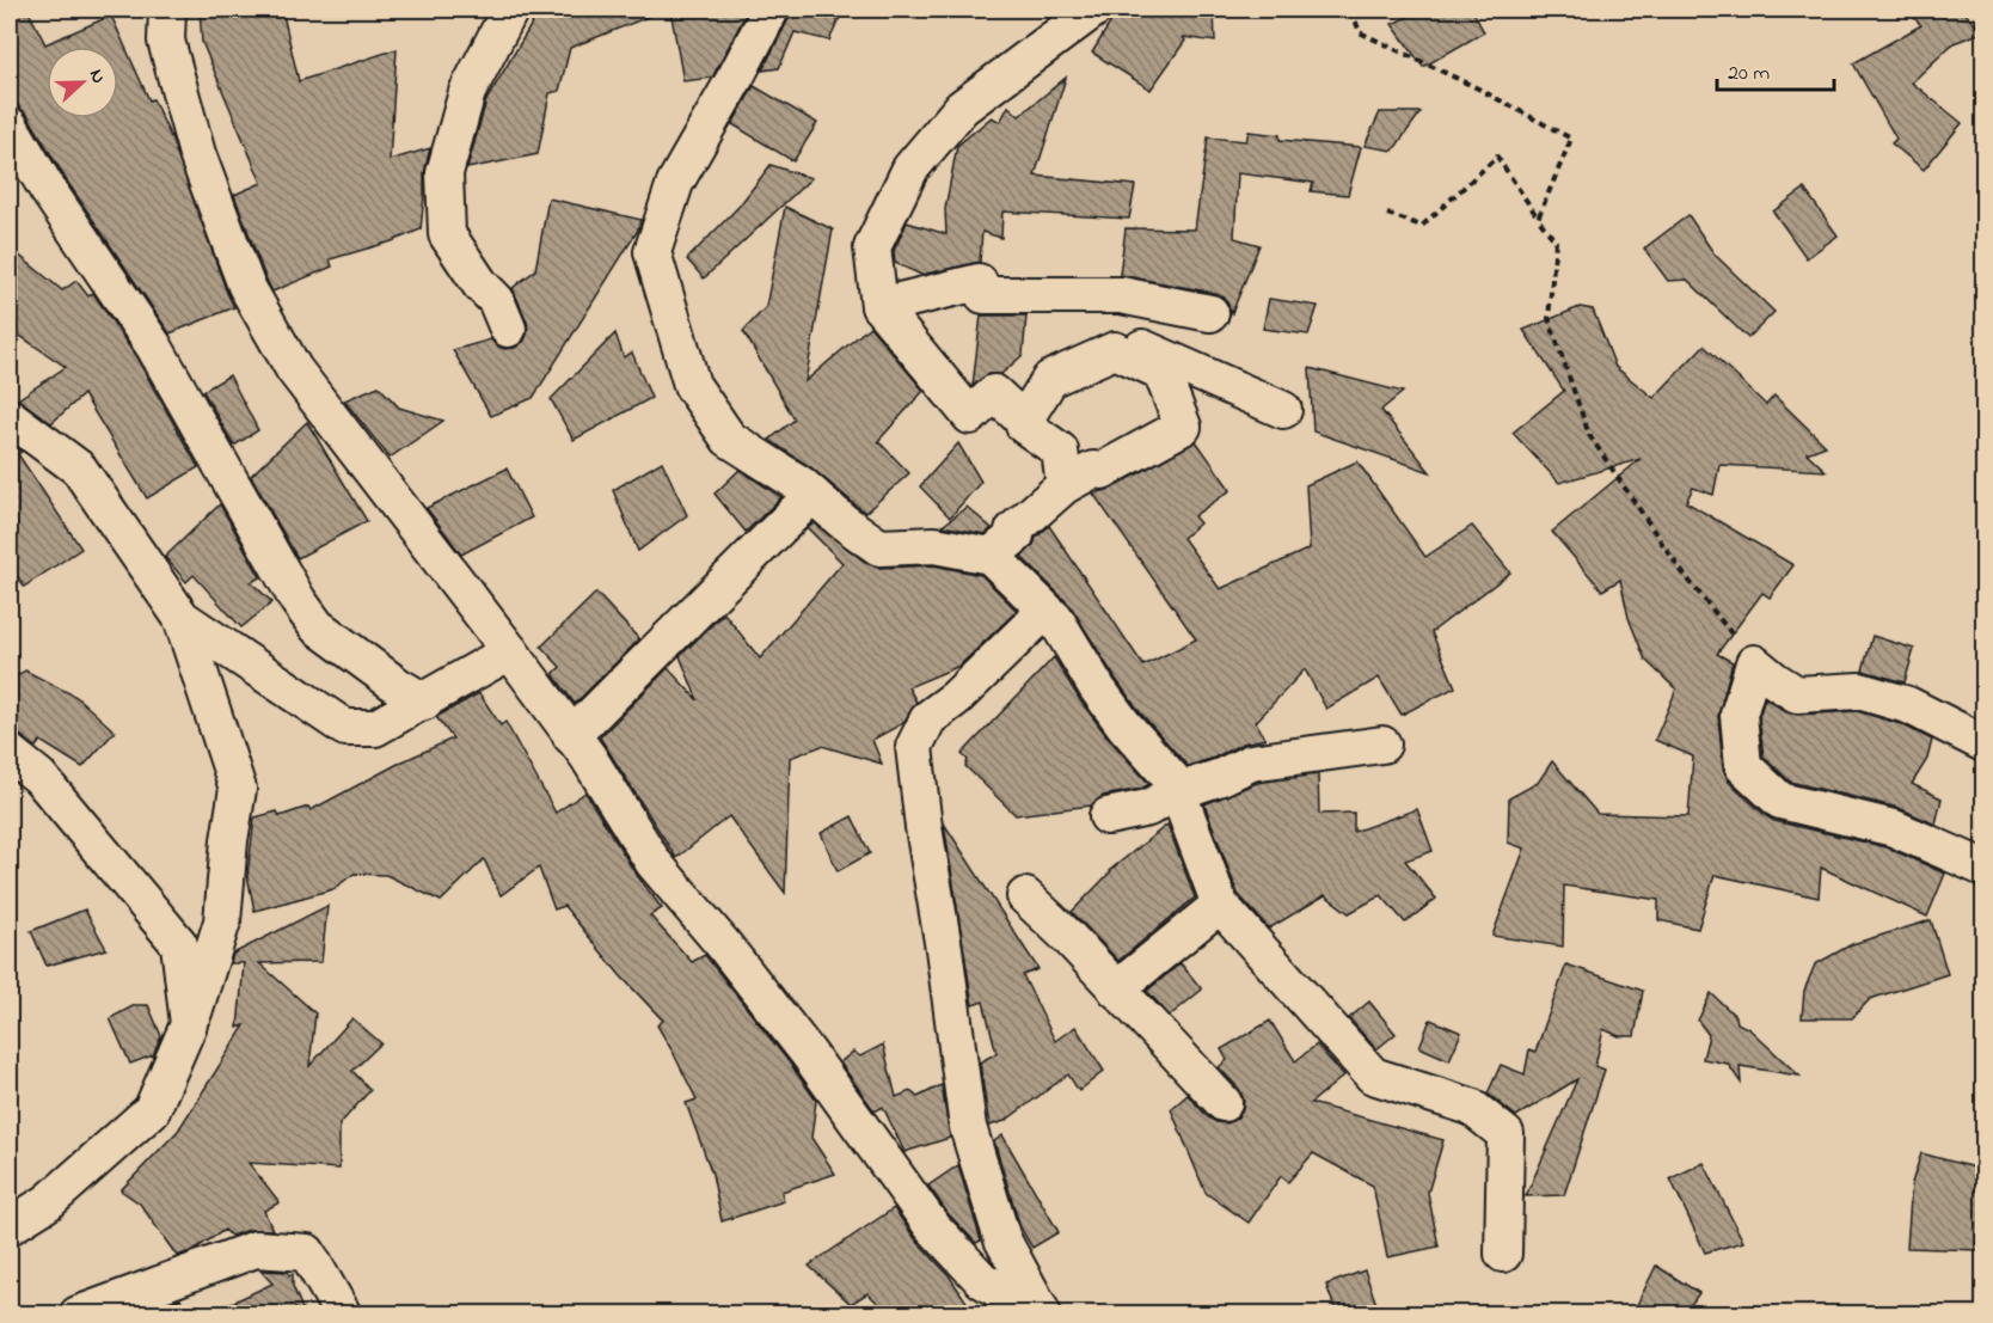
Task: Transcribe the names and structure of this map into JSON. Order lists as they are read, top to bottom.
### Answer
{
  "scale_bar": "20 m",
  "north": "right"
}
